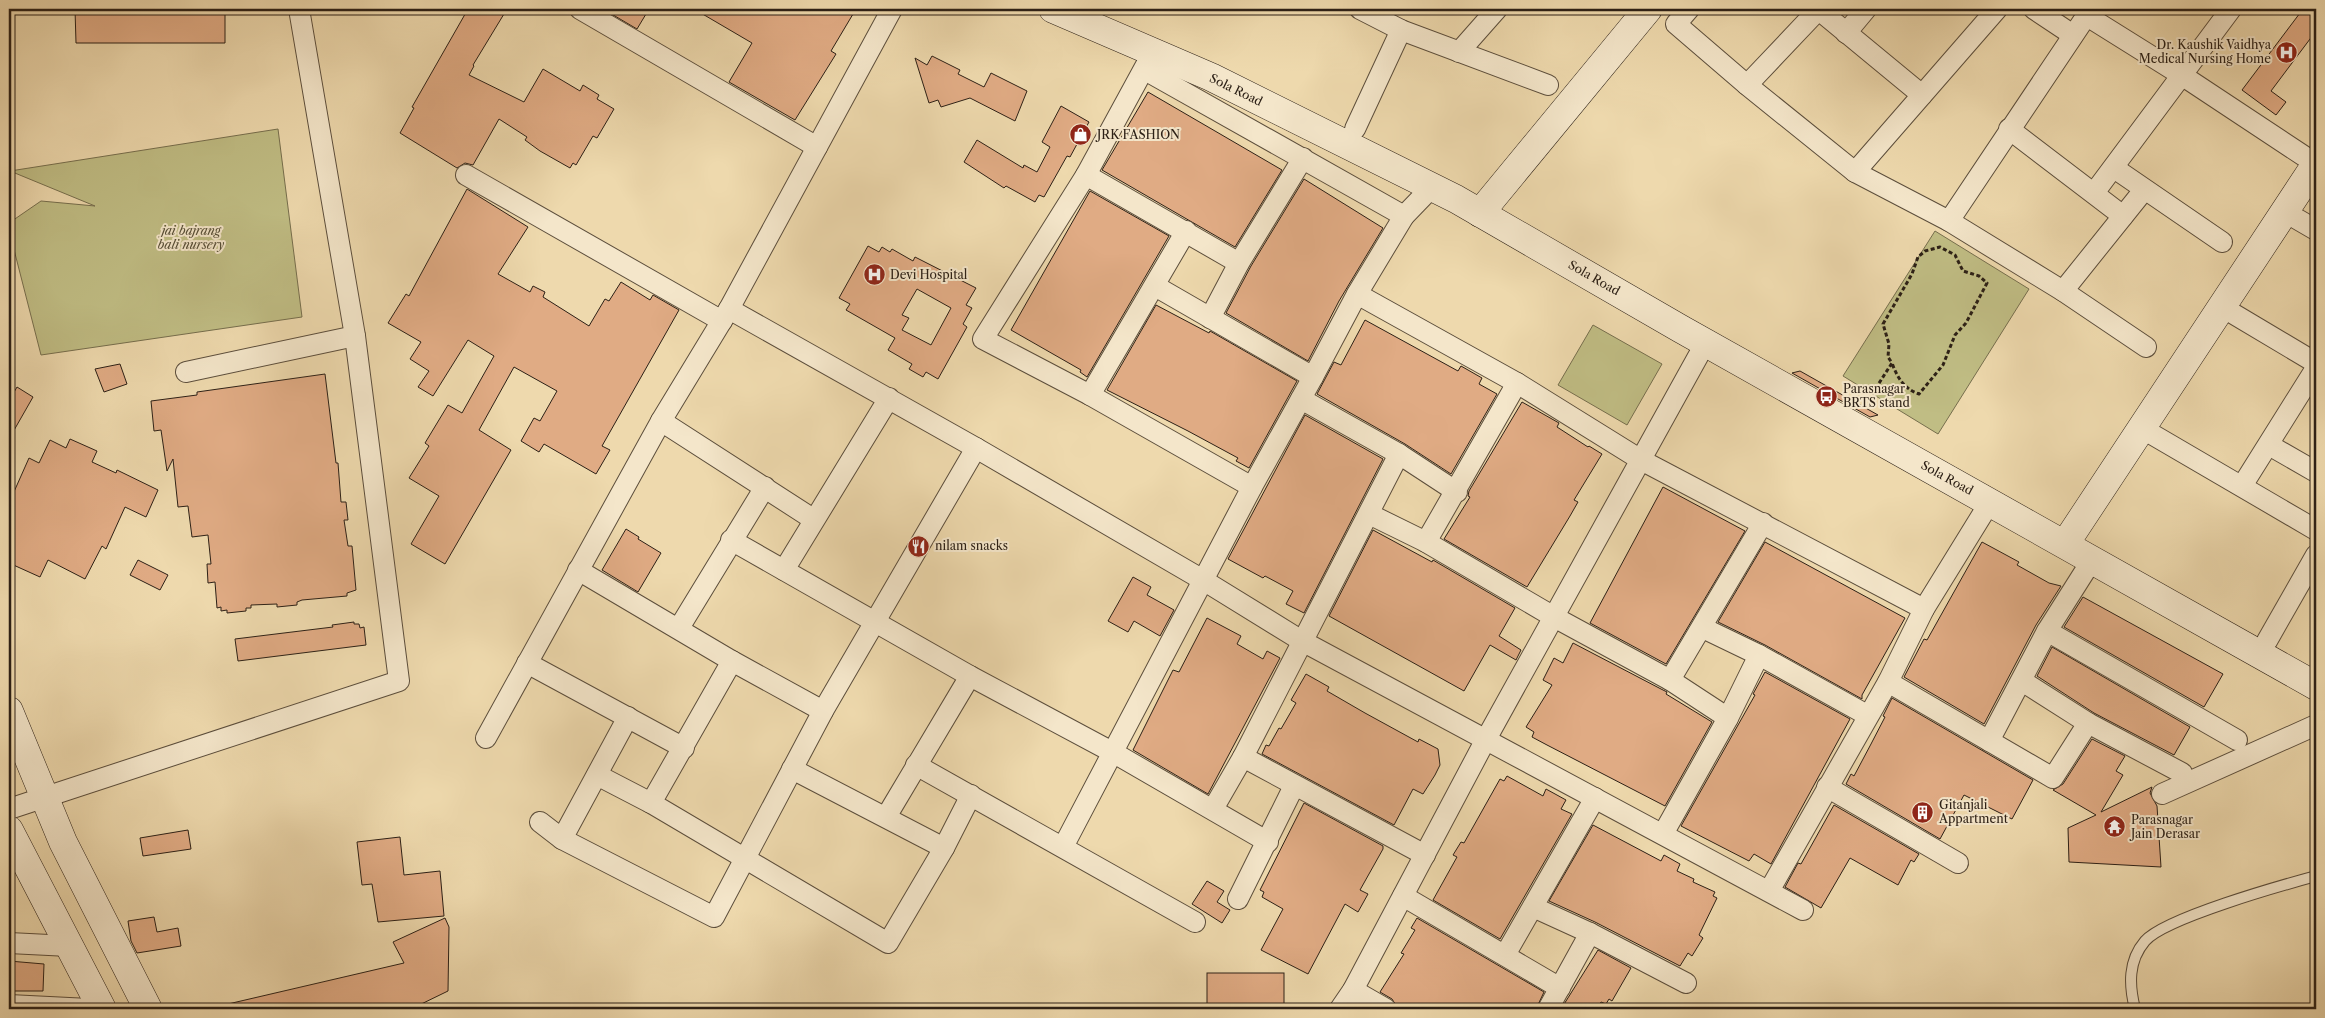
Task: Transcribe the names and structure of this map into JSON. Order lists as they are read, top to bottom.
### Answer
{
  "streets": {
    "main road": ["Sola Road"]
  },
  "parks": ["jai bajrang bali nursery"],
  "places": {
    "hospital": ["Dr. Kaushik Vaidhya Medical Nursing Home", "Devi Hospital"],
    "shop": ["JRK FASHION"],
    "bus stop": ["Parasnagar BRTS stand"],
    "restaurant": ["nilam snacks"],
    "building": ["Gitanjali Appartment"],
    "temple": ["Parasnagar Jain Derasar"]
  }
}
